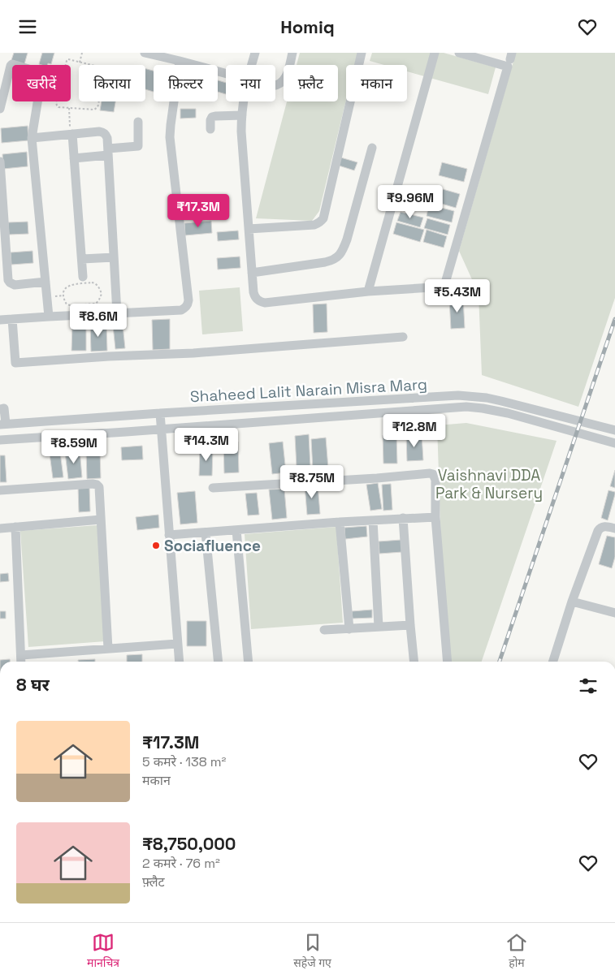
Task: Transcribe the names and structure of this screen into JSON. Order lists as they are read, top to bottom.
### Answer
{
  "streets": {
    "street": ["Shaheed Lalit Narain Misra Marg"]
  },
  "parks": ["Vaishnavi DDA Park & Nursery"],
  "places": ["Sociafluence"],
  "page": {
    "header": "Homiq",
    "chip": [
      "खरीदें",
      "किराया",
      "फ़िल्टर",
      "नया",
      "फ़्लैट",
      "मकान"
    ],
    "price": [
      "₹9.96M",
      "₹17.3M",
      "₹5.43M",
      "₹8.6M",
      "₹12.8M",
      "₹14.3M",
      "₹8.59M",
      "₹8.75M"
    ],
    "heading": "8 घर",
    "list": [
      {
        "name": "₹17.3M",
        "note": "5 कमरे · 138 m² · मकान"
      },
      {
        "name": "₹8,750,000",
        "note": "2 कमरे · 76 m² · फ़्लैट"
      }
    ],
    "tabs": ["मानचित्र", "सहेजे गए", "होम"]
  }
}
